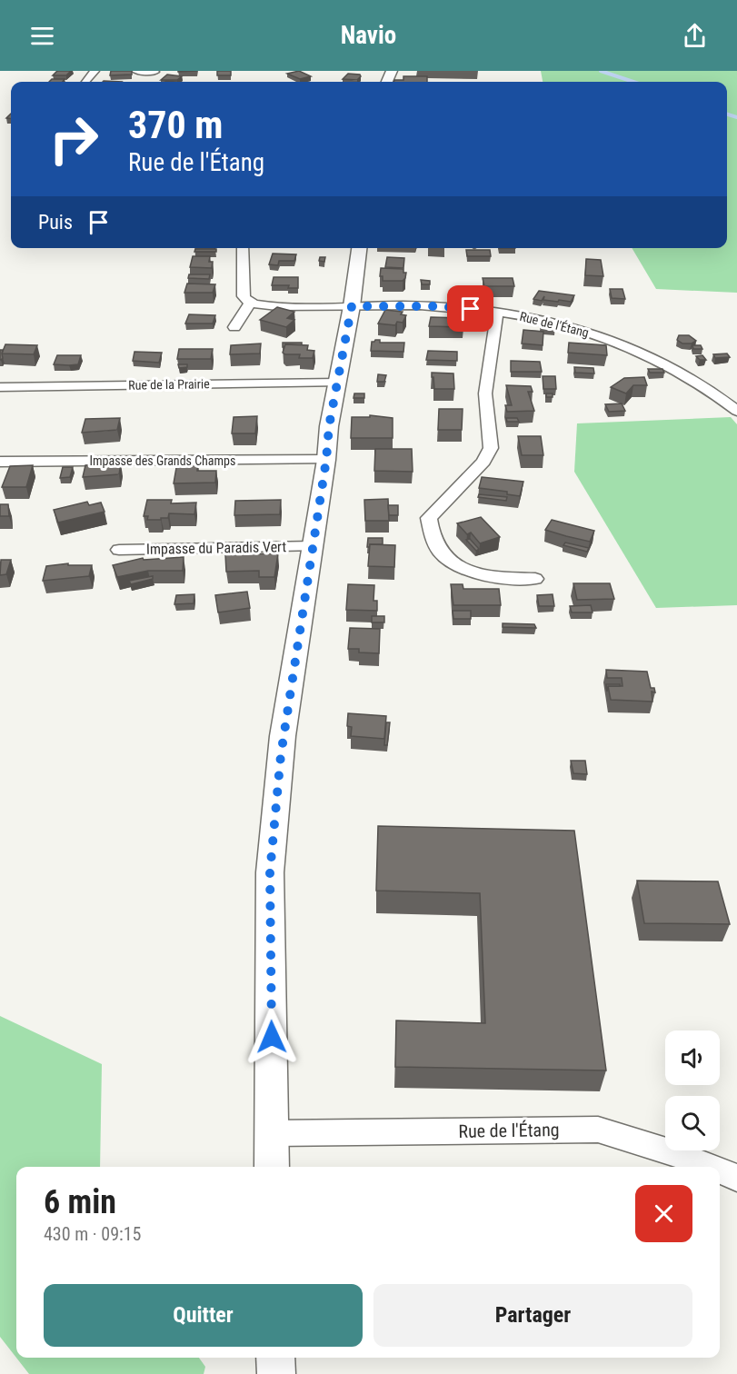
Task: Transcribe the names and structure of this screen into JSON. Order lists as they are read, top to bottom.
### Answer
{
  "streets": {
    "street": [
      "Rue de l'Étang",
      "Rue de la Prairie",
      "Impasse des Grands Champs",
      "Impasse du Paradis Vert"
    ]
  },
  "page": {
    "header": "Navio",
    "turn": ["370 m", "Rue de l'Étang"],
    "then": "Puis",
    "heading": ["6 min", "430 m · 09:15"],
    "buttons": ["Quitter", "Partager"]
  }
}
